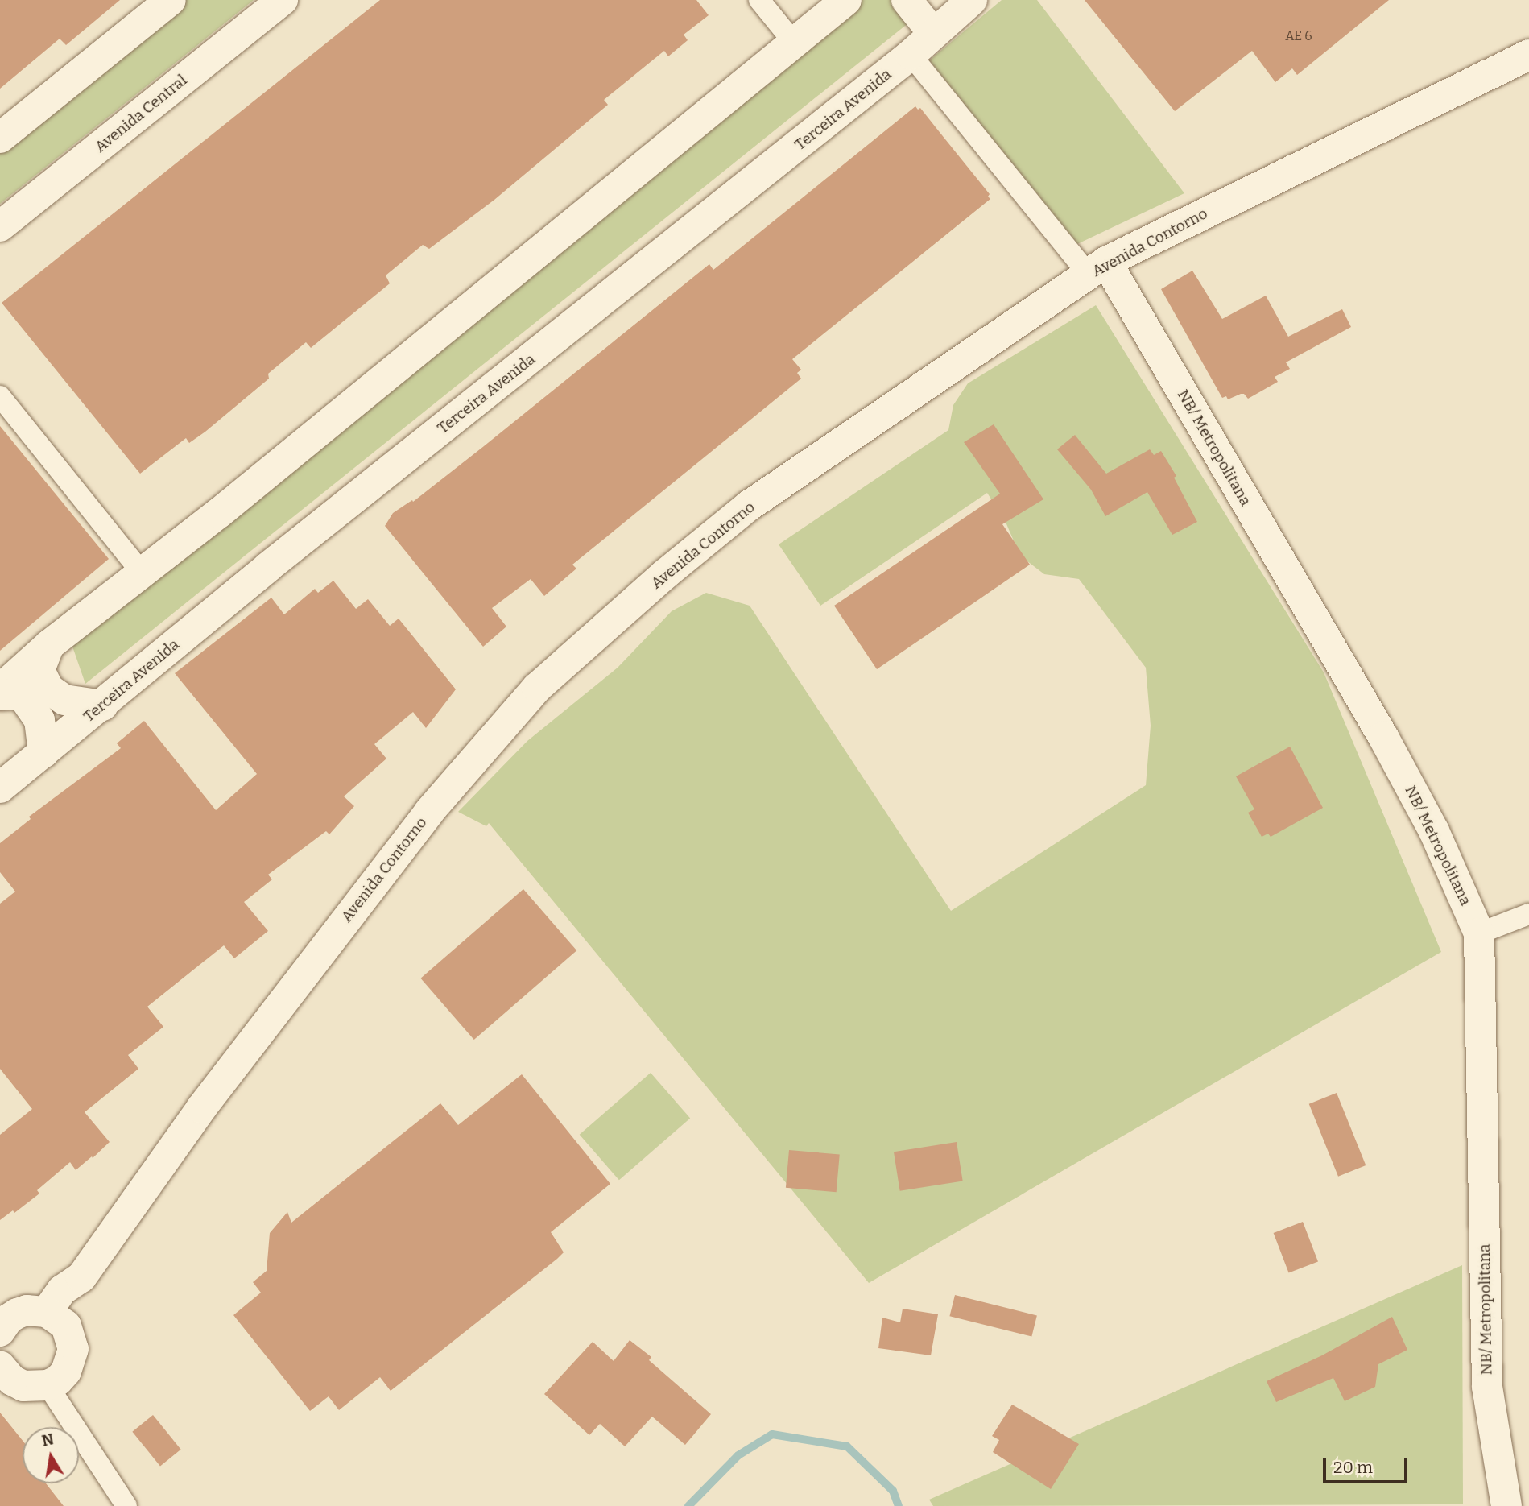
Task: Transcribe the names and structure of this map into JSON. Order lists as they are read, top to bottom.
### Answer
{
  "streets": {
    "street": [
      "Terceira Avenida",
      "Avenida Central",
      "Avenida Contorno",
      "NB/ Metropolitana"
    ]
  },
  "crossings": [
    ["Avenida Contorno", "NB/ Metropolitana"]
  ],
  "house_numbers": ["AE 6"],
  "scale_bar": "20 m",
  "north": "top"
}
